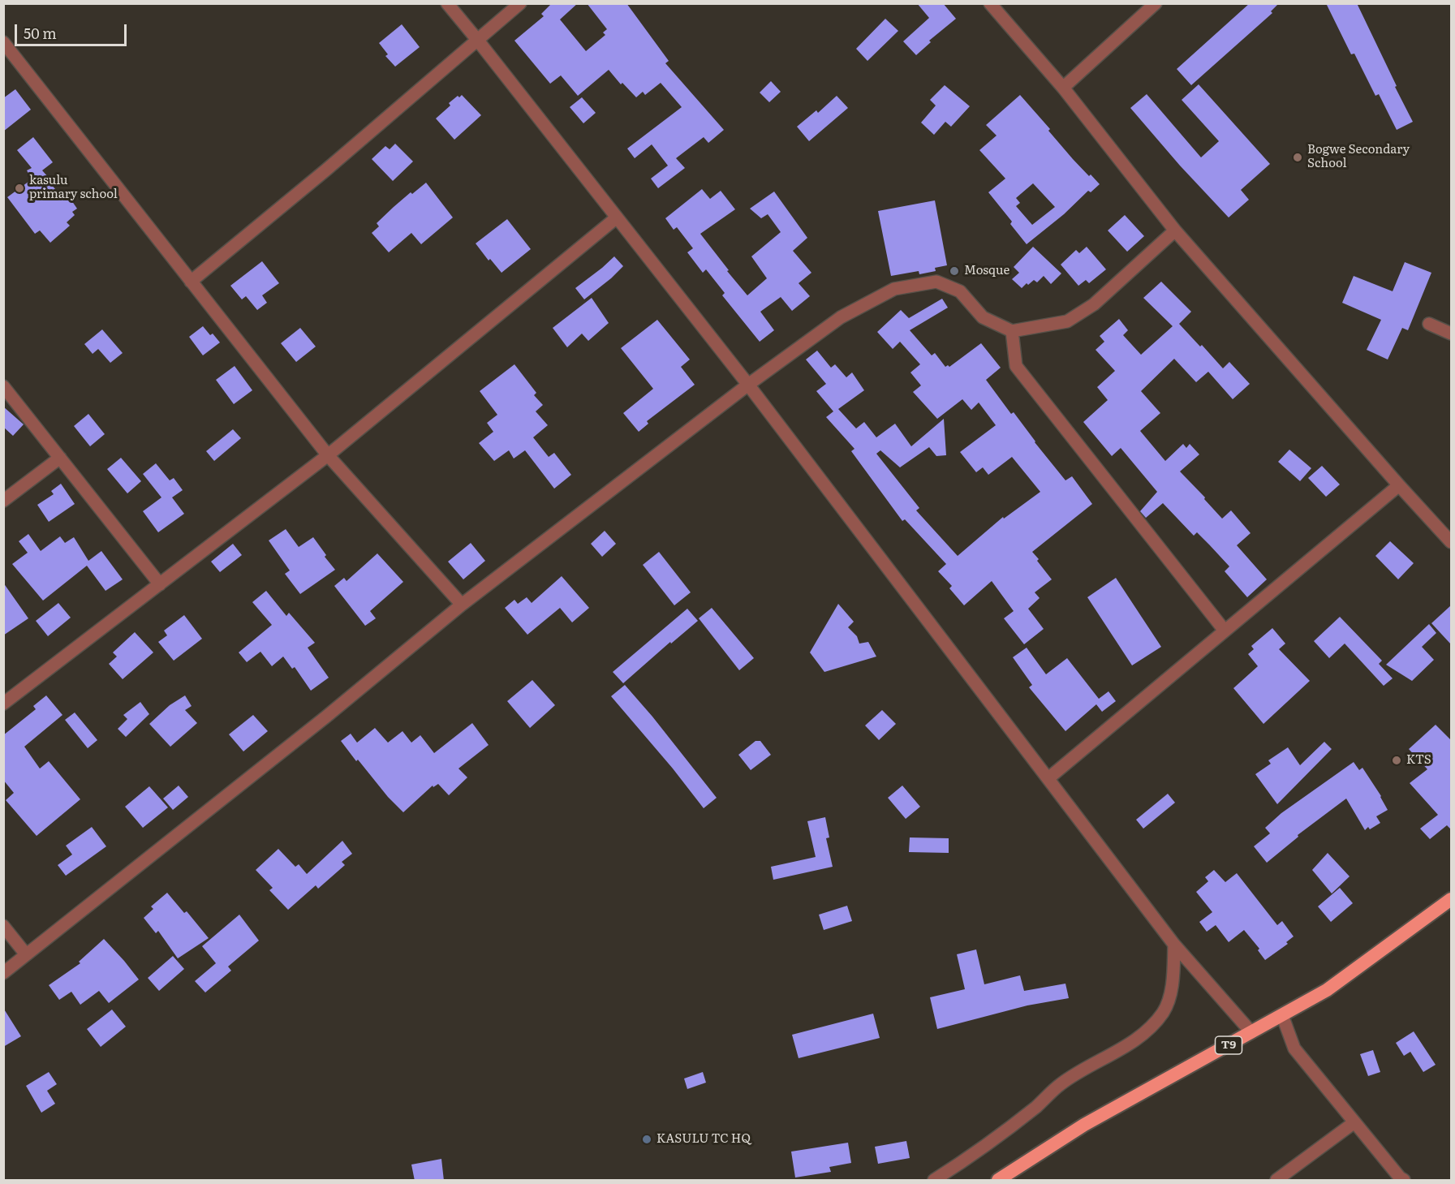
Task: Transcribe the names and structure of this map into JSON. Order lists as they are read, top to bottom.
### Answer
{
  "streets": {
    "highway": ["T9"]
  },
  "places": [
    "Bogwe Secondary School",
    "kasulu primary school",
    "Mosque",
    "KTS",
    "KASULU TC HQ"
  ],
  "scale_bar": "50 m"
}
